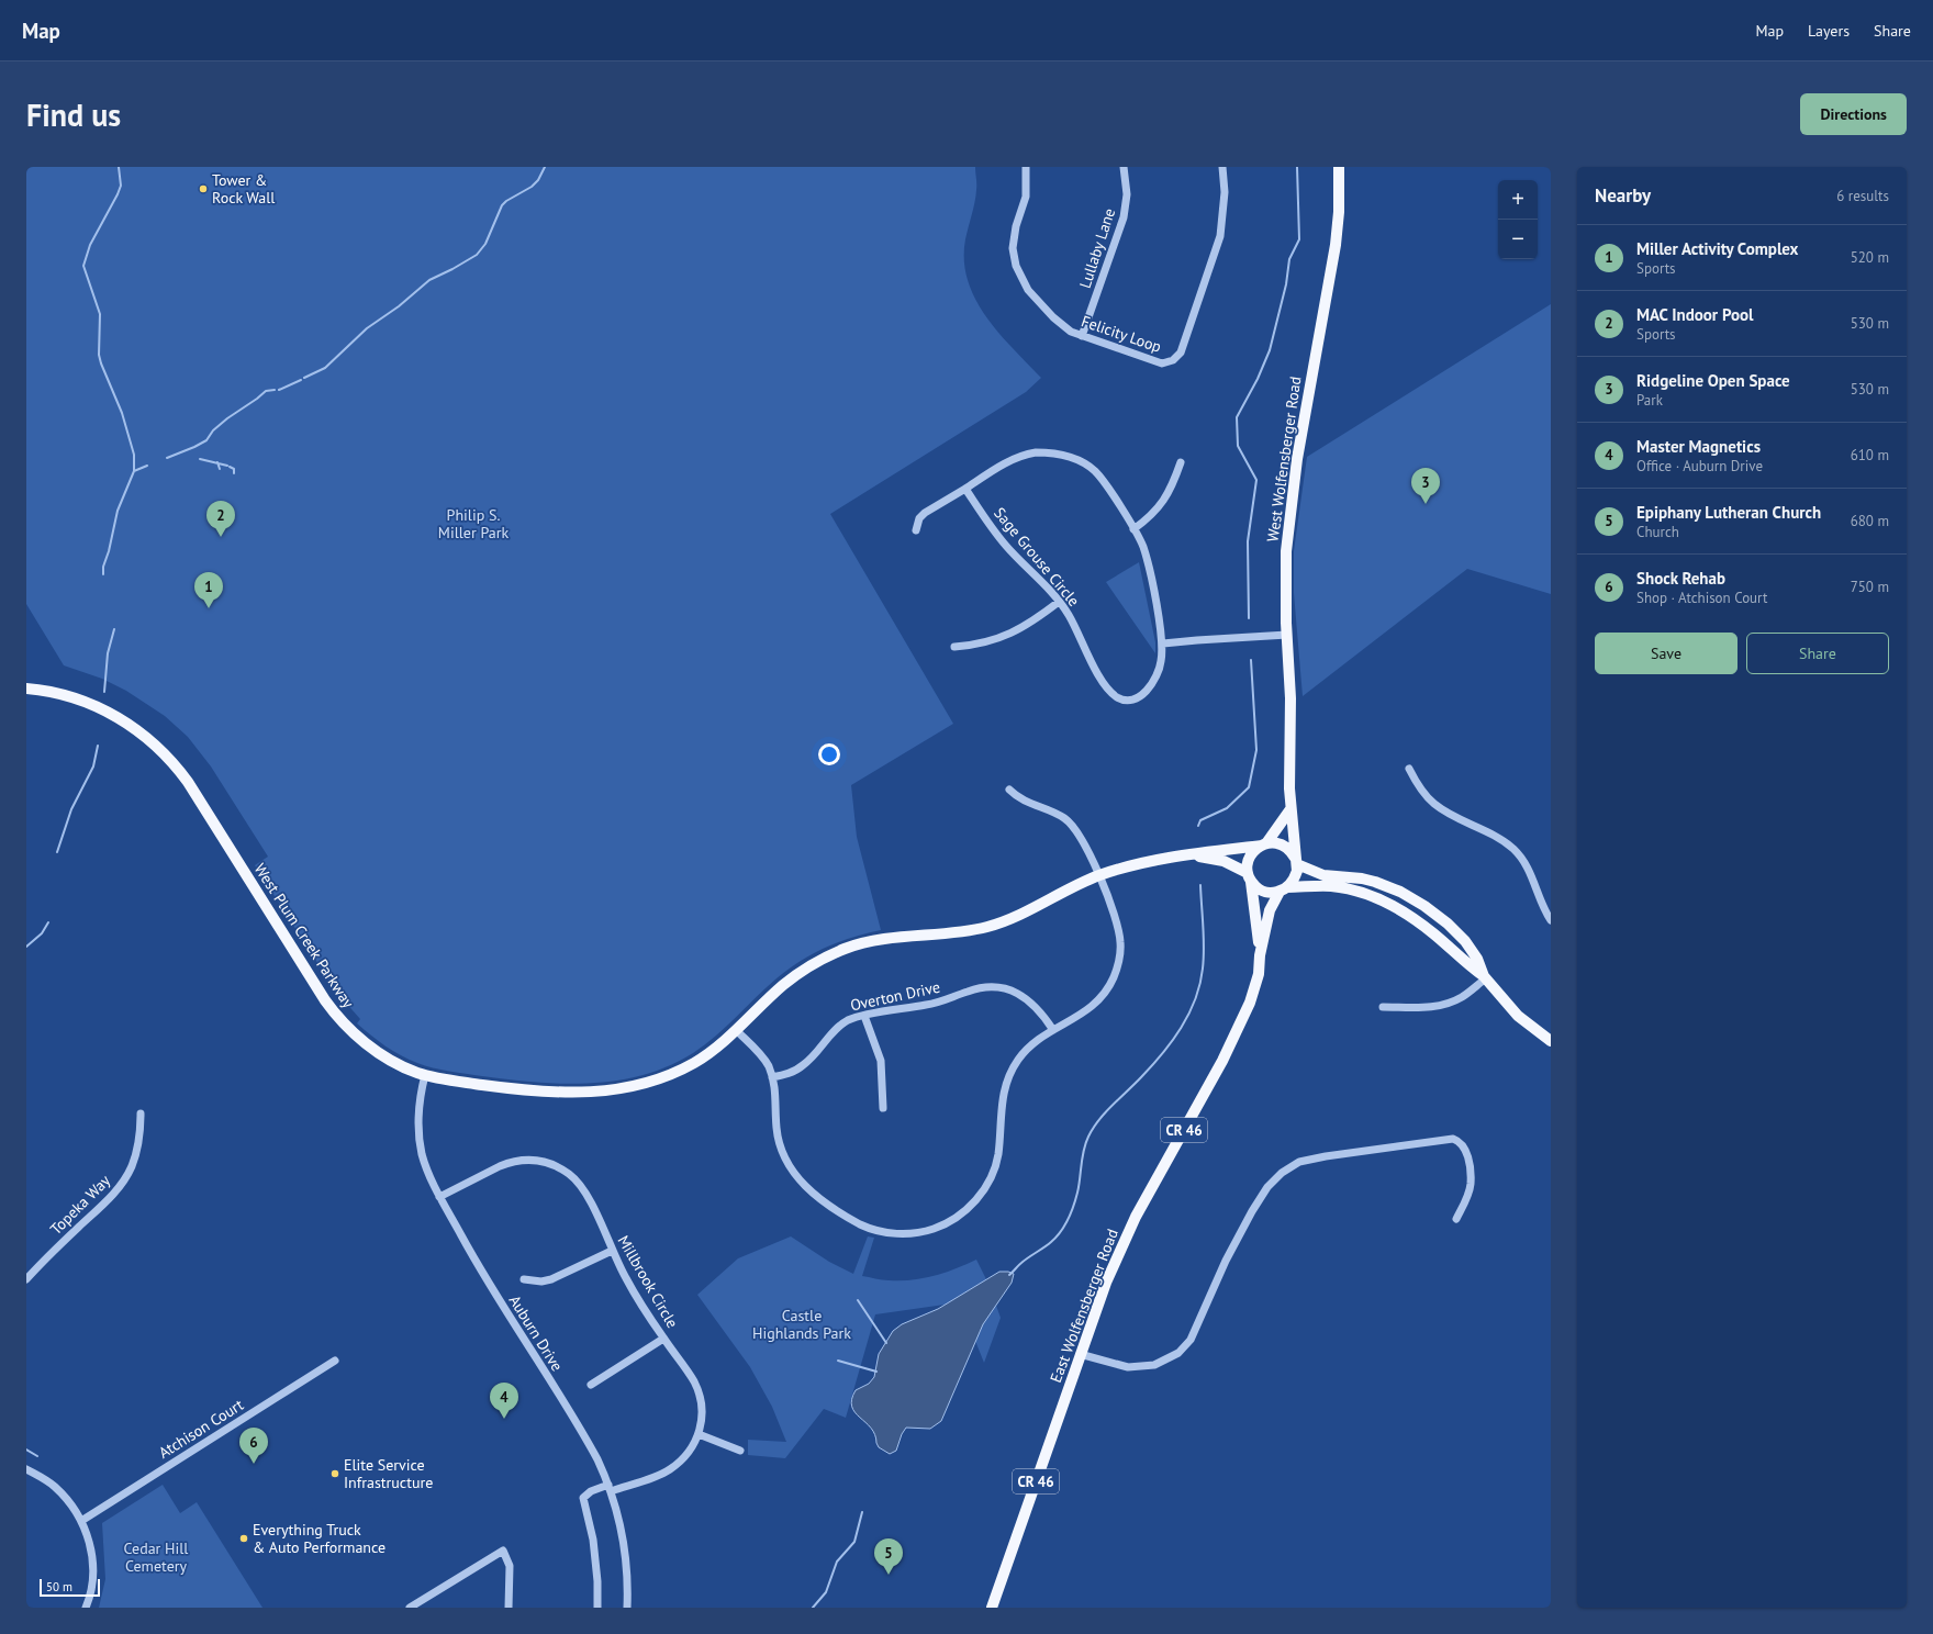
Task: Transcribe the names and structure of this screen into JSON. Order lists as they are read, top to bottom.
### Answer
{
  "streets": {
    "main road": [
      "West Wolfensberger Road",
      "West Plum Creek Parkway",
      "CR 46",
      "East Wolfensberger Road"
    ],
    "street": [
      "Lullaby Lane",
      "Felicity Loop",
      "Sage Grouse Circle",
      "Overton Drive",
      "Topeka Way",
      "Millbrook Circle",
      "Auburn Drive",
      "Atchison Court"
    ]
  },
  "crossings": [
    ["Lullaby Lane", "Felicity Loop"],
    ["West Wolfensberger Road", "West Plum Creek Parkway"],
    ["West Wolfensberger Road", "East Wolfensberger Road"],
    ["West Plum Creek Parkway", "East Wolfensberger Road"],
    ["West Plum Creek Parkway", "Auburn Drive"],
    ["Millbrook Circle", "Auburn Drive"]
  ],
  "parks": ["Philip S. Miller Park", "Castle Highlands Park", "Cedar Hill Cemetery"],
  "places": ["Tower & Rock Wall", "Elite Service Infrastructure", "Everything Truck & Auto Performance"],
  "scale_bar": "50 m",
  "page": {
    "header": "Map",
    "nav": ["Map", "Layers", "Share"],
    "buttons": [
      "Directions",
      ["Save", "Share"]
    ],
    "title": "Find us",
    "heading": ["Nearby", "6 results"],
    "map_buttons": ["+", "−"],
    "list": [
      {
        "mark": "1",
        "name": "Miller Activity Complex",
        "note": "Sports",
        "value": "520 m"
      },
      {
        "mark": "2",
        "name": "MAC Indoor Pool",
        "note": "Sports",
        "value": "530 m"
      },
      {
        "mark": "3",
        "name": "Ridgeline Open Space",
        "note": "Park",
        "value": "530 m"
      },
      {
        "mark": "4",
        "name": "Master Magnetics",
        "note": "Office · Auburn Drive",
        "value": "610 m"
      },
      {
        "mark": "5",
        "name": "Epiphany Lutheran Church",
        "note": "Church",
        "value": "680 m"
      },
      {
        "mark": "6",
        "name": "Shock Rehab",
        "note": "Shop · Atchison Court",
        "value": "750 m"
      }
    ],
    "pins": [
      "3",
      "2",
      "1",
      "4",
      "6",
      "5"
    ],
    "scale": "50 m"
  }
}
